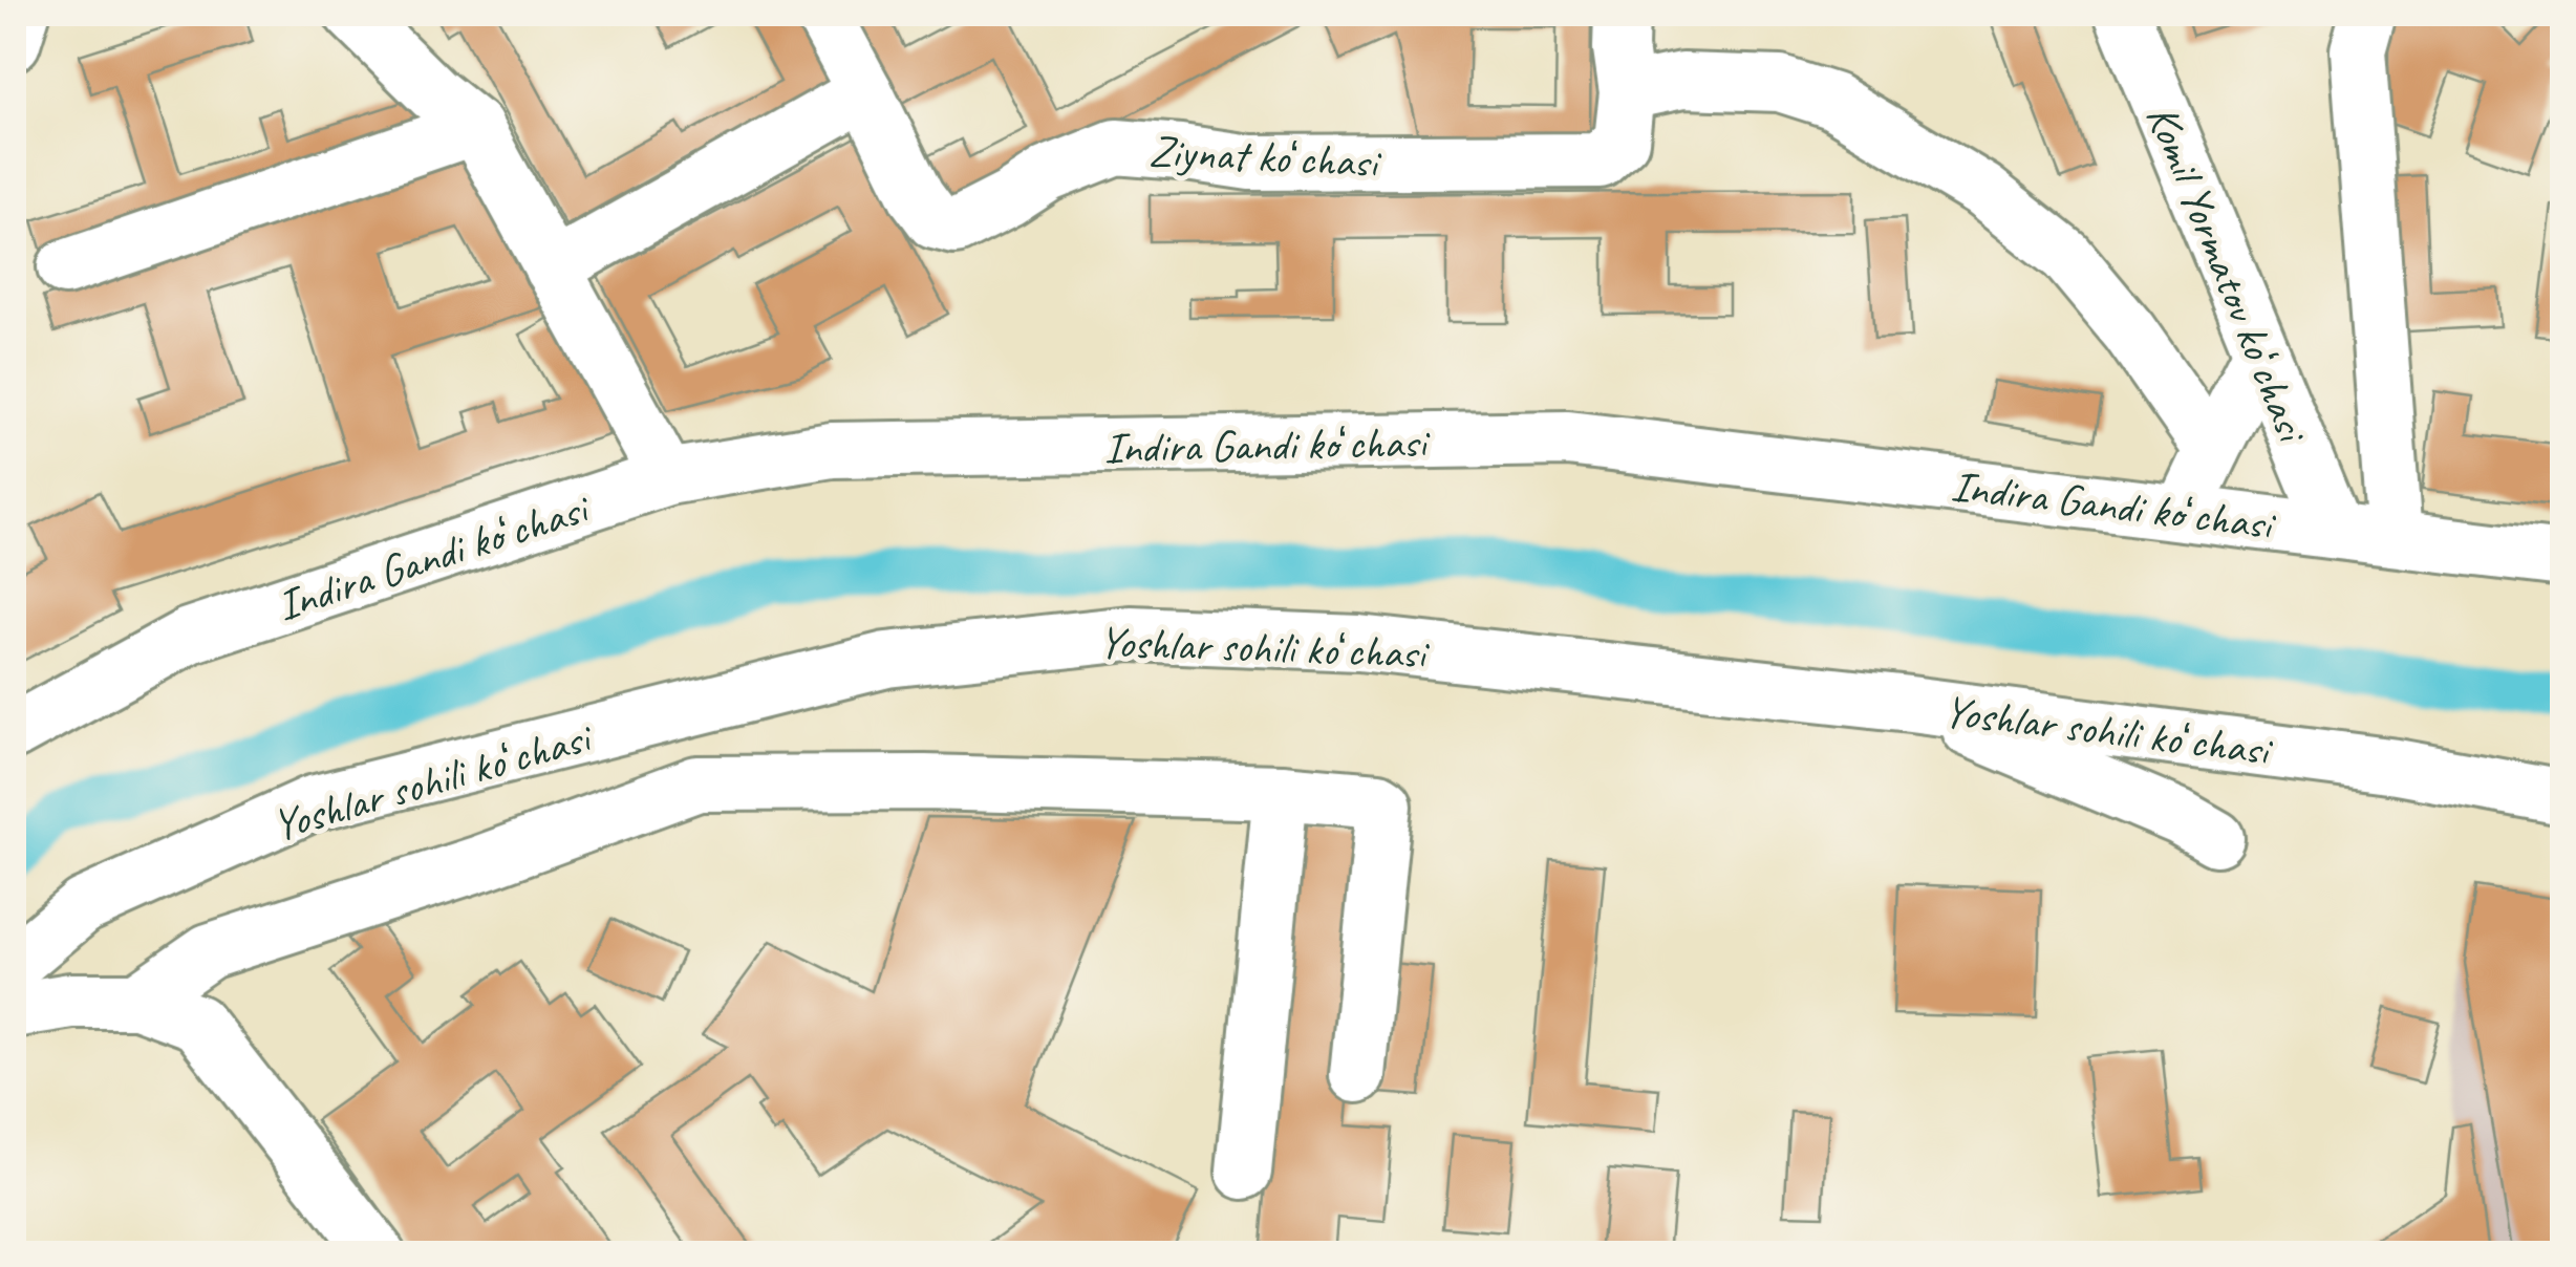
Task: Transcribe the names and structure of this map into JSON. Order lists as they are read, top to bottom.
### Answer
{
  "streets": {
    "street": [
      "Ziynat koʻchasi",
      "Komil Yormatov koʻchasi",
      "Indira Gandi koʻchasi",
      "Yoshlar sohili koʻchasi"
    ]
  },
  "crossings": [
    ["Komil Yormatov koʻchasi", "Indira Gandi koʻchasi"]
  ]
}
